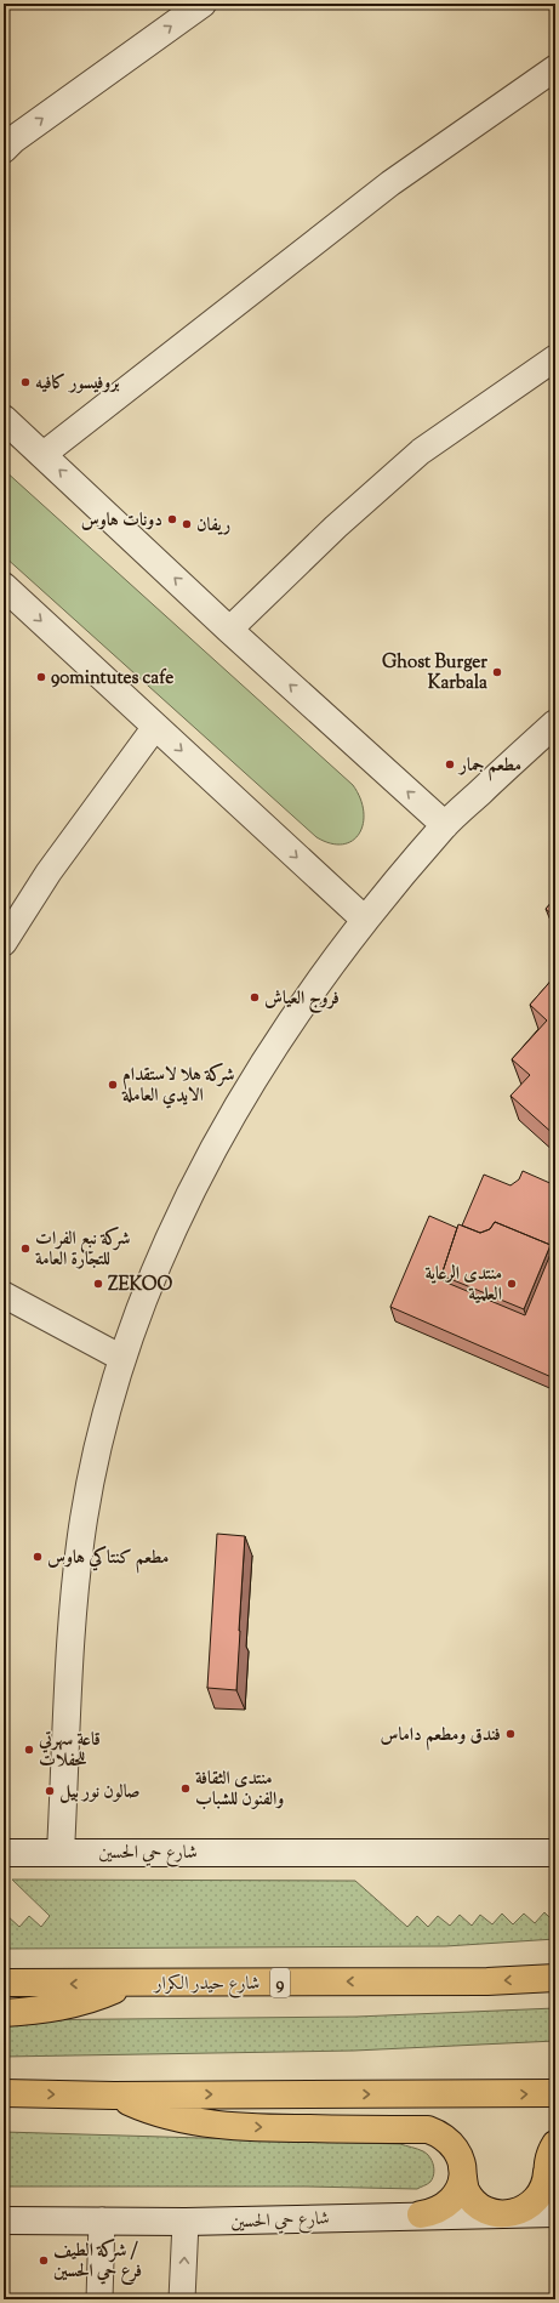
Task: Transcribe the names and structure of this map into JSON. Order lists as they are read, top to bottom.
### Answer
{
  "streets": {
    "highway": ["شارع حيدر الكرار", "9"],
    "street": ["شارع حي الحسين"]
  },
  "places": [
    "بروفيسور كافيه",
    "دونات هاوس",
    "ريفان",
    "Ghost Burger Karbala",
    "90mintutes cafe",
    "مطعم جمار",
    "فروج العياش",
    "شركة هلا لاستقدام الايدي العاملة",
    "شركة نبع الفرات للتجارة العامة",
    "ZEKOO",
    "منتدى الرعاية العلمية",
    "مطعم كنتاكي هاوس",
    "فندق ومطعم داماس",
    "قاعة سهرتي للحفلات",
    "منتدى الثقافة والفنون للشباب",
    "صالون نور بيل",
    "شركة الطيف / فرع حي الحسين"
  ]
}
